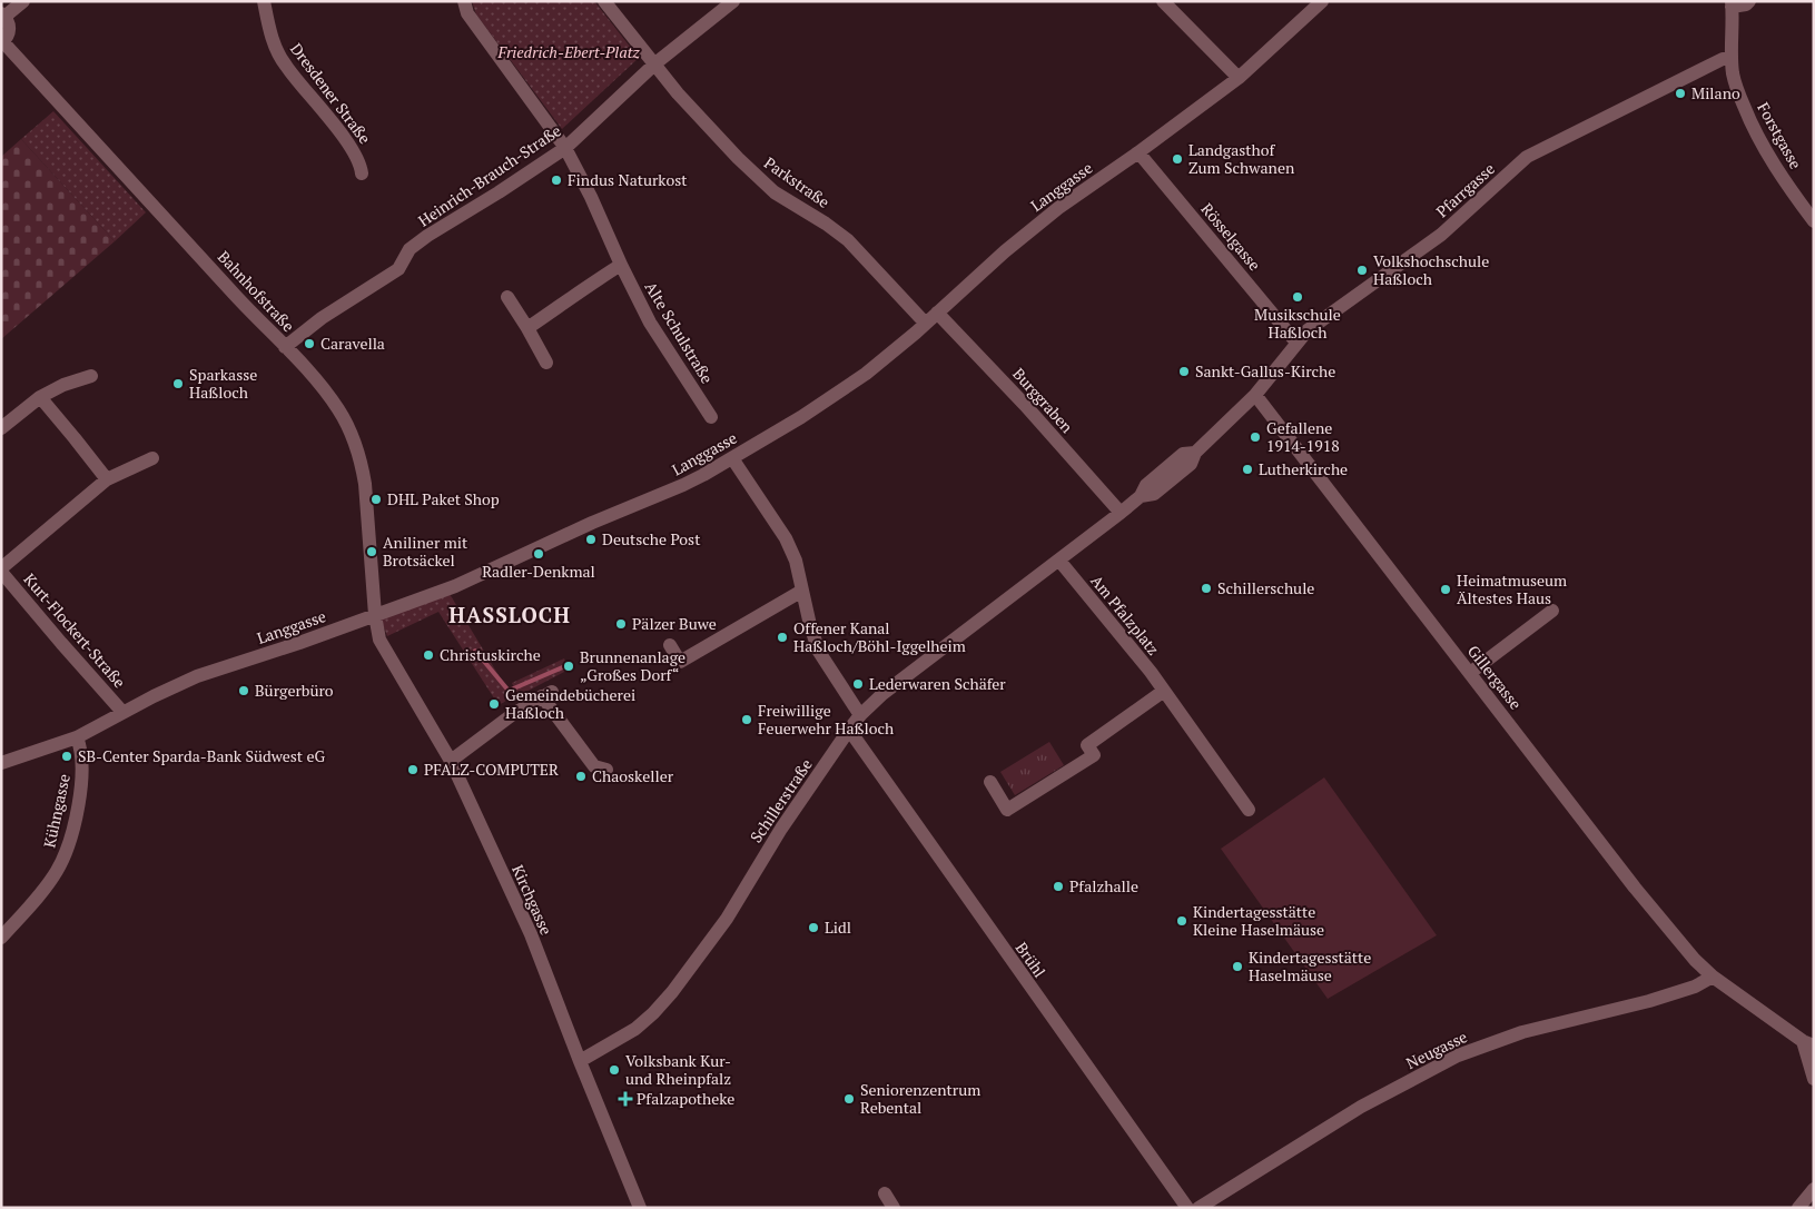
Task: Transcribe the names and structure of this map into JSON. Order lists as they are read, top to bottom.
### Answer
{
  "streets": {
    "street": [
      "Dresdener Straße",
      "Forstgasse",
      "Heinrich-Brauch-Straße",
      "Parkstraße",
      "Langgasse",
      "Pfarrgasse",
      "Rösselgasse",
      "Bahnhofstraße",
      "Alte Schulstraße",
      "Burggraben",
      "Am Pfalzplatz",
      "Kurt-Flockert-Straße",
      "Gillergasse",
      "Schillerstraße",
      "Kühngasse",
      "Kirchgasse",
      "Brühl",
      "Neugasse"
    ]
  },
  "crossings": [
    ["Forstgasse", "Pfarrgasse"],
    ["Heinrich-Brauch-Straße", "Parkstraße"],
    ["Heinrich-Brauch-Straße", "Bahnhofstraße"],
    ["Heinrich-Brauch-Straße", "Alte Schulstraße"],
    ["Parkstraße", "Langgasse"],
    ["Langgasse", "Rösselgasse"],
    ["Langgasse", "Bahnhofstraße"],
    ["Langgasse", "Burggraben"],
    ["Langgasse", "Kurt-Flockert-Straße"],
    ["Langgasse", "Kühngasse"],
    ["Langgasse", "Kirchgasse"],
    ["Pfarrgasse", "Rösselgasse"],
    ["Pfarrgasse", "Gillergasse"],
    ["Pfarrgasse", "Schillerstraße"],
    ["Bahnhofstraße", "Kirchgasse"],
    ["Burggraben", "Schillerstraße"],
    ["Am Pfalzplatz", "Schillerstraße"],
    ["Gillergasse", "Schillerstraße"],
    ["Gillergasse", "Neugasse"],
    ["Schillerstraße", "Kirchgasse"],
    ["Schillerstraße", "Brühl"]
  ],
  "districts": ["HASSLOCH"],
  "parks": ["Friedrich-Ebert-Platz"],
  "places": {
    "other": [
      "Milano",
      "Landgasthof Zum Schwanen",
      "Findus Naturkost",
      "Volkshochschule Haßloch",
      "Musikschule Haßloch",
      "Caravella",
      "Sankt-Gallus-Kirche",
      "Sparkasse Haßloch",
      "Gefallene 1914-1918",
      "Lutherkirche",
      "DHL Paket Shop",
      "Deutsche Post",
      "Aniliner mit Brotsäckel",
      "Radler-Denkmal",
      "Schillerschule",
      "Heimatmuseum Ältestes Haus",
      "Pälzer Buwe",
      "Offener Kanal Haßloch/Böhl-Iggelheim",
      "Christuskirche",
      "Brunnenanlage „Großes Dorf“",
      "Lederwaren Schäfer",
      "Bürgerbüro",
      "Gemeindebücherei Haßloch",
      "Freiwillige Feuerwehr Haßloch",
      "SB-Center Sparda-Bank Südwest eG",
      "PFALZ-COMPUTER",
      "Chaoskeller",
      "Pfalzhalle",
      "Kindertagesstätte Kleine Haselmäuse",
      "Lidl",
      "Kindertagesstätte Haselmäuse",
      "Volksbank Kur- und Rheinpfalz",
      "Seniorenzentrum Rebental"
    ],
    "health": ["Pfalzapotheke"]
  }
}
